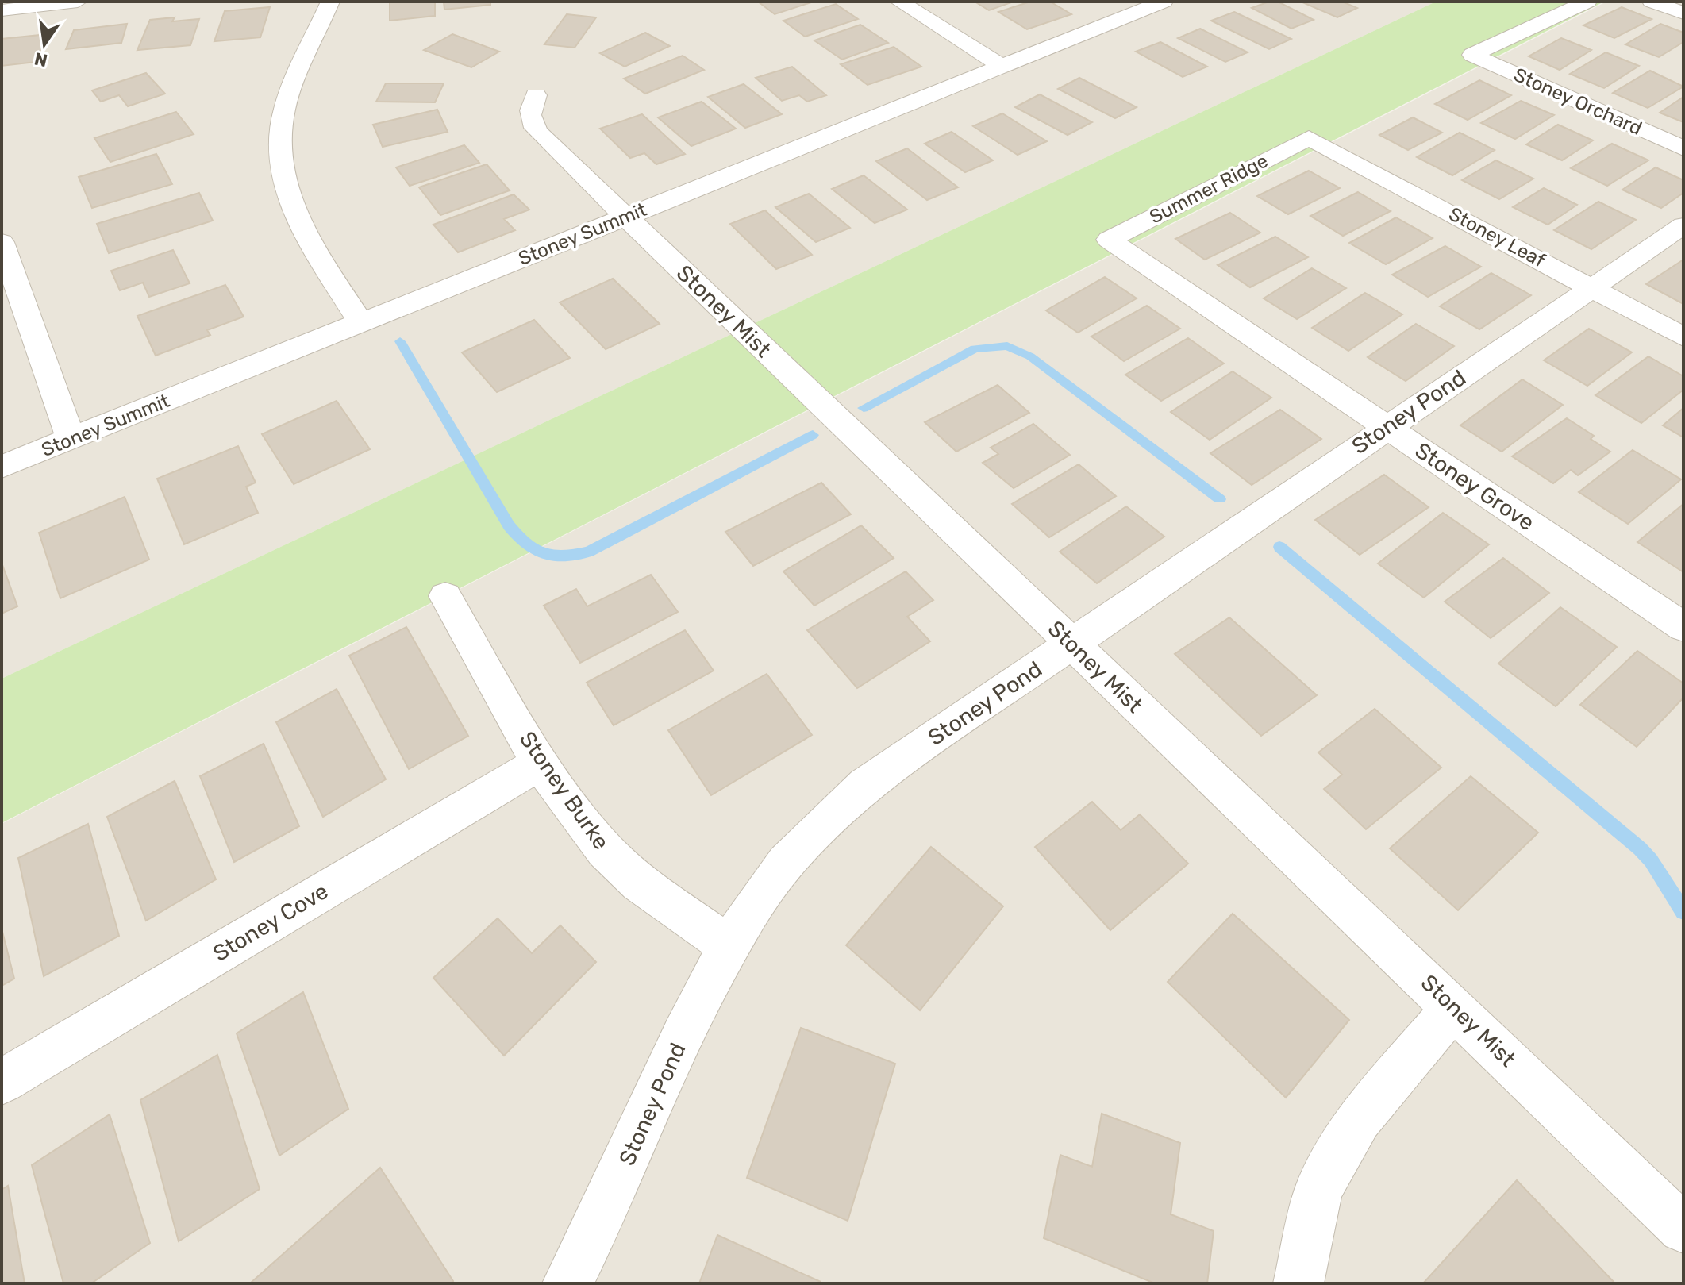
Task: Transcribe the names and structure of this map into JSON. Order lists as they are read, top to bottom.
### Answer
{
  "streets": {
    "street": [
      "Stoney Orchard",
      "Summer Ridge",
      "Stoney Summit",
      "Stoney Leaf",
      "Stoney Mist",
      "Stoney Pond",
      "Stoney Grove",
      "Stoney Burke",
      "Stoney Cove"
    ]
  },
  "crossings": [
    ["Summer Ridge", "Stoney Leaf"],
    ["Summer Ridge", "Stoney Grove"],
    ["Stoney Summit", "Stoney Mist"],
    ["Stoney Leaf", "Stoney Pond"],
    ["Stoney Mist", "Stoney Pond"],
    ["Stoney Pond", "Stoney Grove"],
    ["Stoney Pond", "Stoney Burke"],
    ["Stoney Burke", "Stoney Cove"]
  ],
  "north": "bottom"
}
